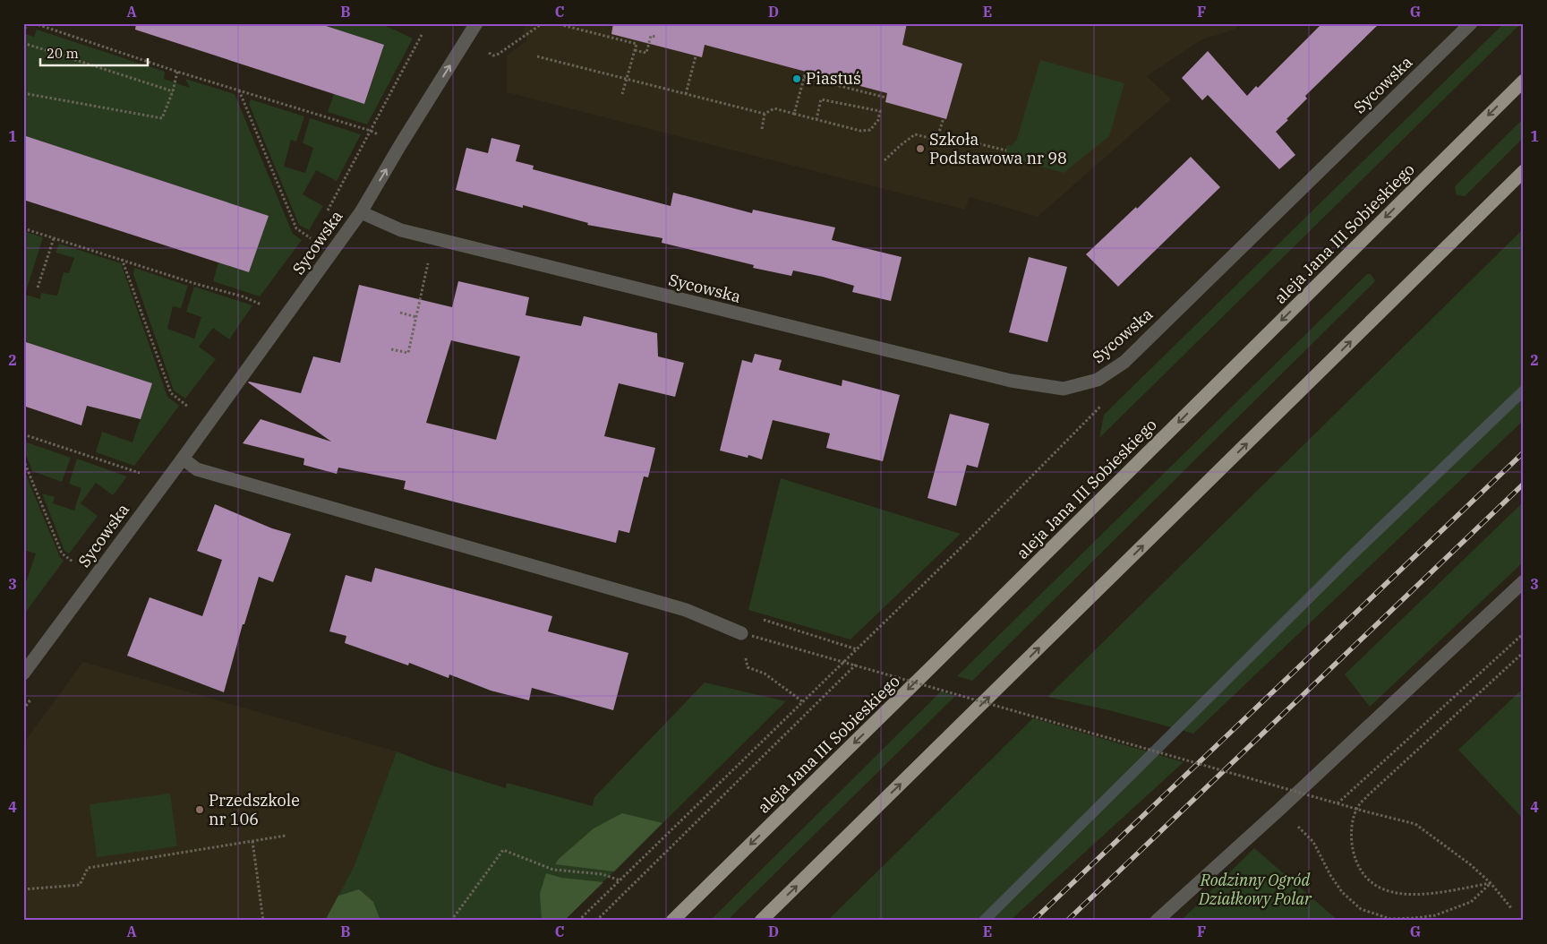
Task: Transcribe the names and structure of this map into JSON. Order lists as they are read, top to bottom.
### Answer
{
  "streets": {
    "main road": ["aleja Jana III Sobieskiego"],
    "street": ["Sycowska"]
  },
  "parks": ["Rodzinny Ogród Działkowy Polar"],
  "places": ["Piastuś", "Szkoła Podstawowa nr 98", "Przedszkole nr 106"],
  "scale_bar": "20 m",
  "grid": {
    "columns": [
      "A",
      "B",
      "C",
      "D",
      "E",
      "F",
      "G"
    ],
    "rows": [
      "1",
      "2",
      "3",
      "4"
    ]
  }
}
